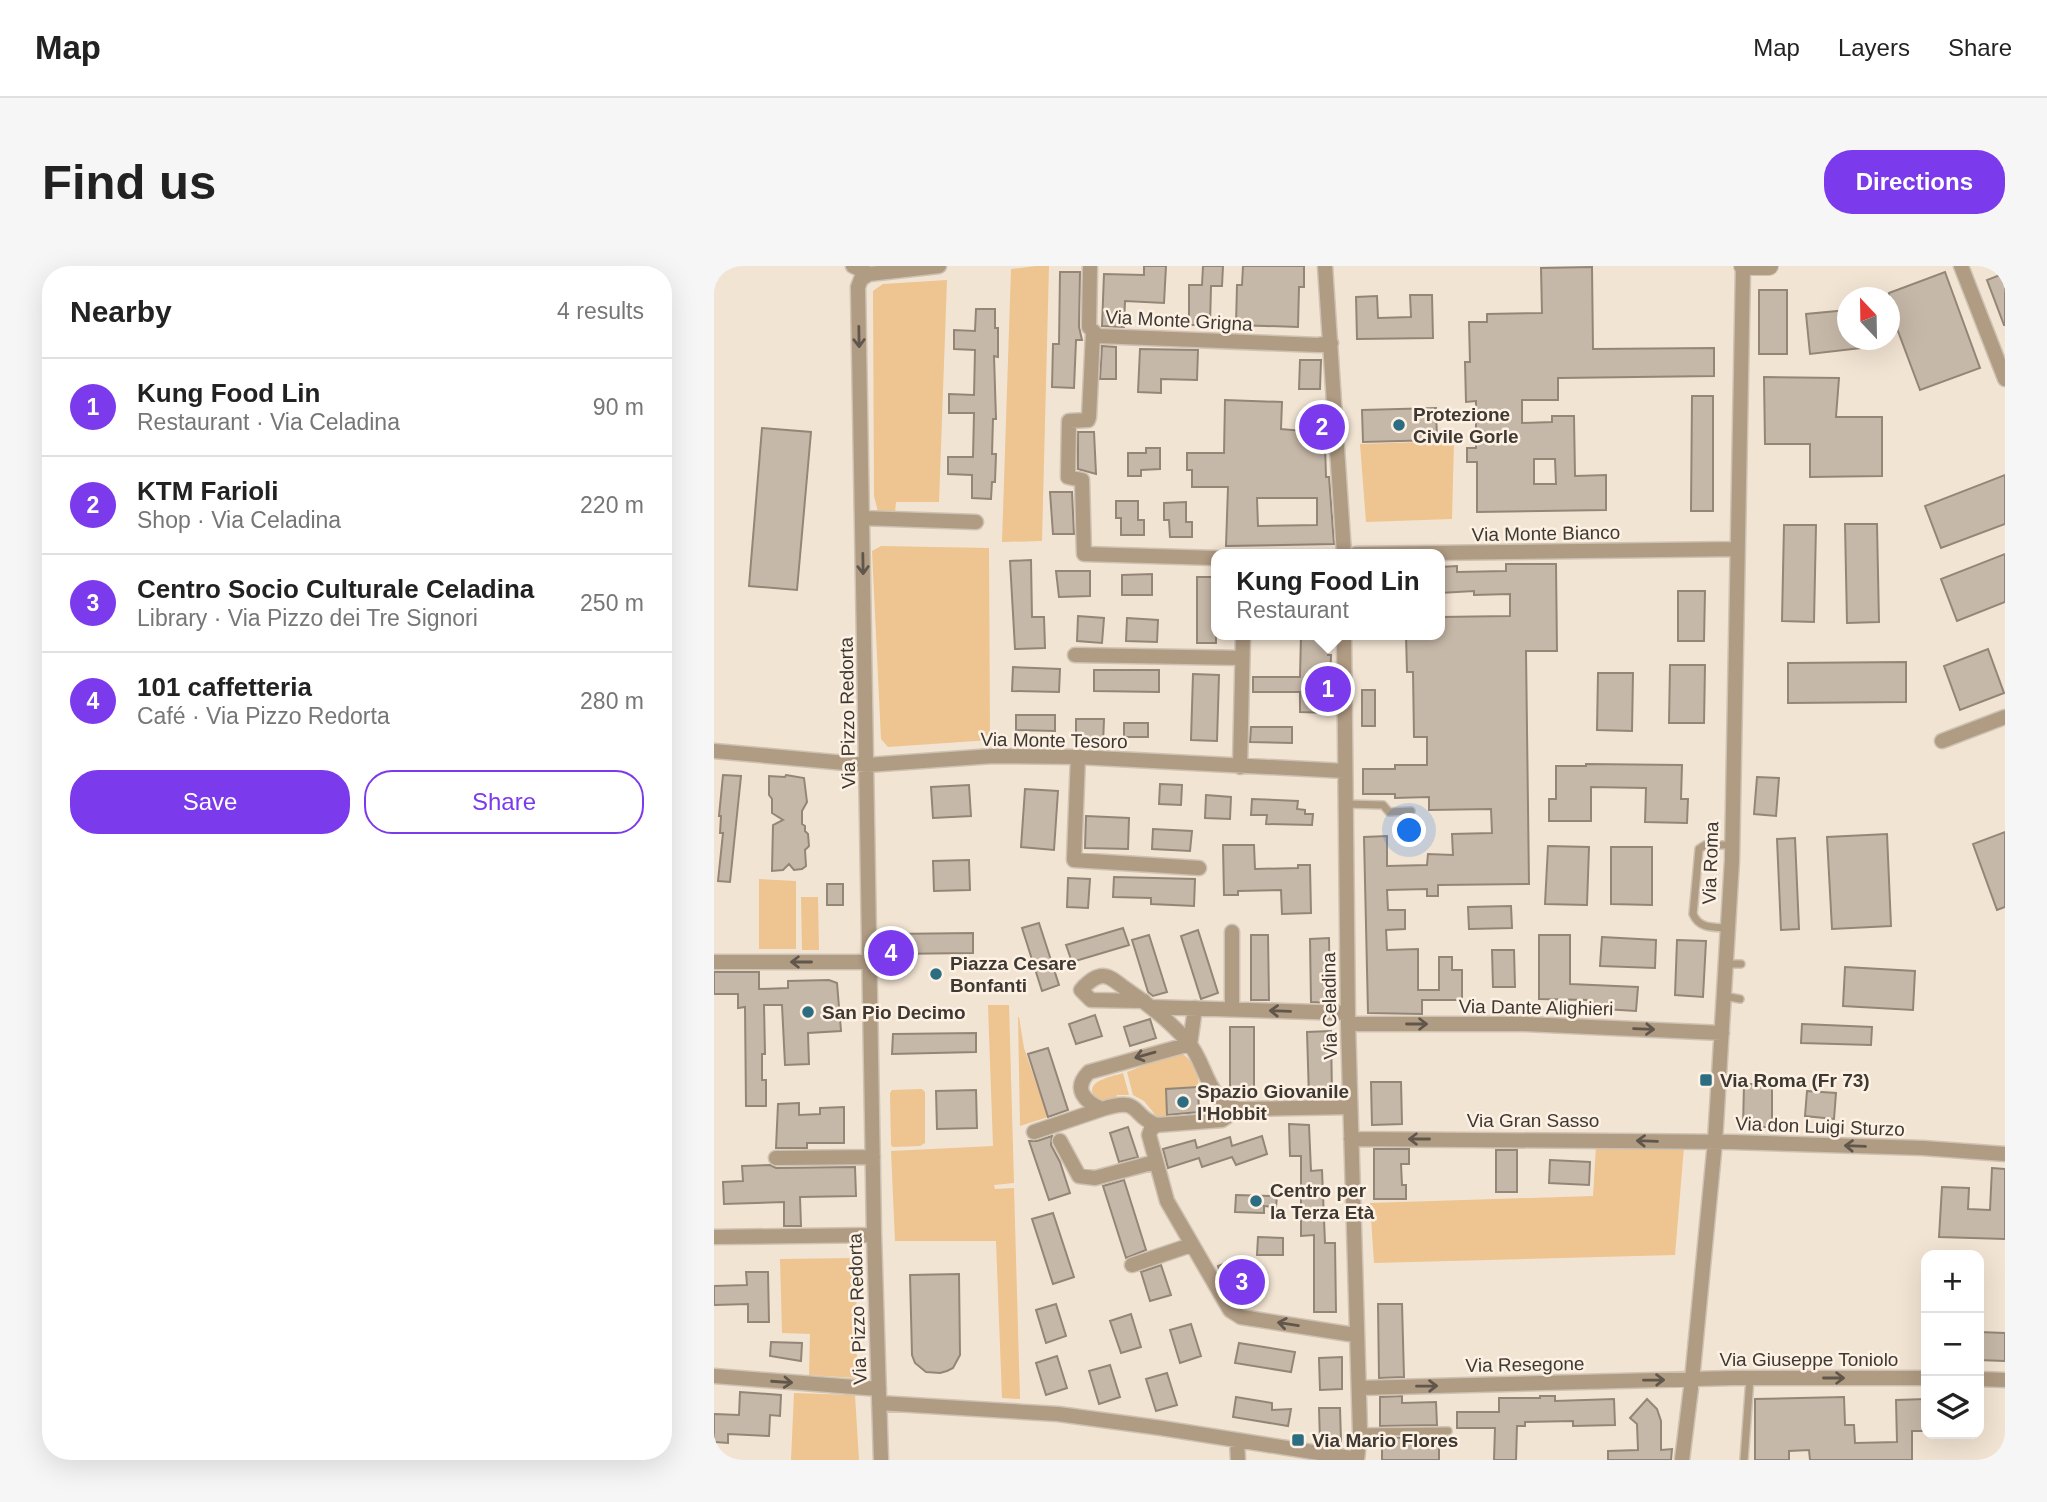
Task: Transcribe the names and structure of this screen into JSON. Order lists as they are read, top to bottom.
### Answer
{
  "streets": {
    "street": [
      "Via Monte Grigna",
      "Via Monte Bianco",
      "Via Pizzo Redorta",
      "Via Monte Tesoro",
      "Via Roma",
      "Via Celadina",
      "Via Dante Alighieri",
      "Via Gran Sasso",
      "Via don Luigi Sturzo",
      "Via Giuseppe Toniolo",
      "Via Resegone"
    ]
  },
  "crossings": [
    ["Via Monte Bianco", "Via Roma"],
    ["Via Pizzo Redorta", "Via Monte Tesoro"],
    ["Via Monte Tesoro", "Via Celadina"],
    ["Via Roma", "Via Dante Alighieri"],
    ["Via Roma", "Via Gran Sasso"],
    ["Via Roma", "Via don Luigi Sturzo"],
    ["Via Roma", "Via Giuseppe Toniolo"],
    ["Via Roma", "Via Resegone"],
    ["Via Celadina", "Via Dante Alighieri"],
    ["Via Celadina", "Via Gran Sasso"],
    ["Via Celadina", "Via Resegone"],
    ["Via Gran Sasso", "Via don Luigi Sturzo"],
    ["Via Giuseppe Toniolo", "Via Resegone"]
  ],
  "one_way": [
    "Via Pizzo Redorta",
    "Via Gran Sasso",
    "Via don Luigi Sturzo",
    "Via Giuseppe Toniolo",
    "Via Resegone"
  ],
  "places": {
    "other": [
      "Protezione Civile Gorle",
      "Piazza Cesare Bonfanti",
      "San Pio Decimo",
      "Spazio Giovanile l'Hobbit",
      "Centro per la Terza Età"
    ],
    "transit": ["Via Roma (Fr 73)", "Via Mario Flores"]
  },
  "north": "top",
  "page": {
    "header": "Map",
    "nav": ["Map", "Layers", "Share"],
    "buttons": [
      "Directions",
      ["Save", "Share"]
    ],
    "title": "Find us",
    "heading": ["Nearby", "4 results"],
    "list": [
      {
        "mark": "1",
        "name": "Kung Food Lin",
        "note": "Restaurant · Via Celadina",
        "value": "90 m"
      },
      {
        "mark": "2",
        "name": "KTM Farioli",
        "note": "Shop · Via Celadina",
        "value": "220 m"
      },
      {
        "mark": "3",
        "name": "Centro Socio Culturale Celadina",
        "note": "Library · Via Pizzo dei Tre Signori",
        "value": "250 m"
      },
      {
        "mark": "4",
        "name": "101 caffetteria",
        "note": "Café · Via Pizzo Redorta",
        "value": "280 m"
      }
    ],
    "pins": [
      "2",
      "1",
      "4",
      "3"
    ],
    "popup": ["Kung Food Lin", "Restaurant"],
    "map_buttons": ["+", "−"]
  }
}
